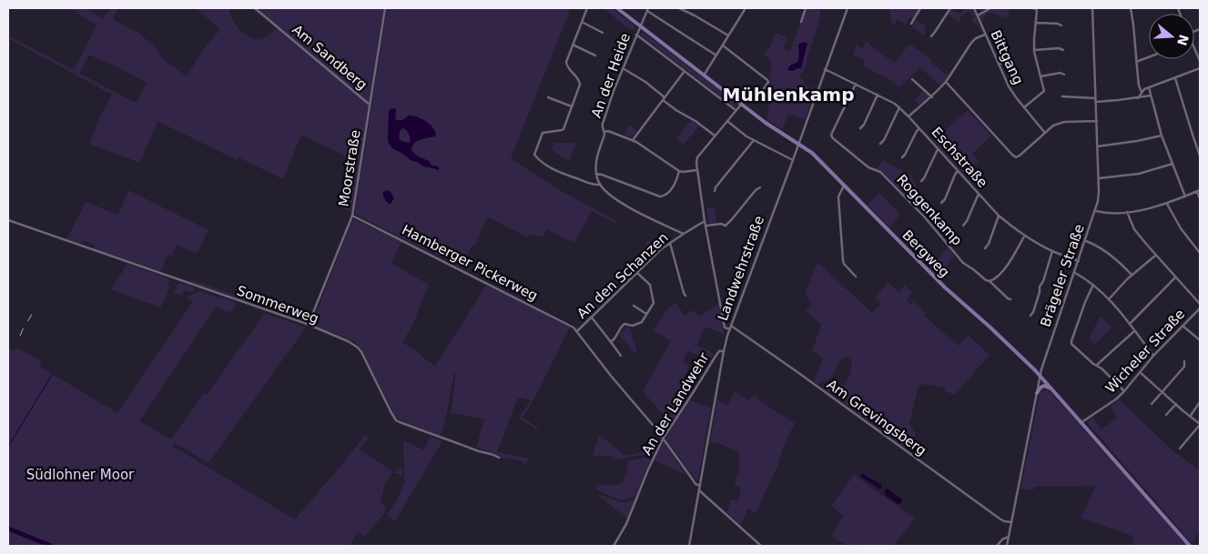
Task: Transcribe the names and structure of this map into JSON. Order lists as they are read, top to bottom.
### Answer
{
  "streets": {
    "main road": ["Bergweg"],
    "street": [
      "Am Sandberg",
      "Bittgang",
      "An der Heide",
      "Eschstraße",
      "Moorstraße",
      "Roggenkamp",
      "Hamberger Pickerweg",
      "Landwehrstraße",
      "An den Schanzen",
      "Brägeler Straße",
      "Sommerweg",
      "Wicheler Straße",
      "An der Landwehr",
      "Am Grevingsberg"
    ]
  },
  "crossings": [
    ["Am Sandberg", "Moorstraße"],
    ["An der Heide", "Bergweg"],
    ["Eschstraße", "Roggenkamp"],
    ["Eschstraße", "Landwehrstraße"],
    ["Eschstraße", "Brägeler Straße"],
    ["Moorstraße", "Hamberger Pickerweg"],
    ["Moorstraße", "Sommerweg"],
    ["Bergweg", "Landwehrstraße"],
    ["Bergweg", "Brägeler Straße"],
    ["Bergweg", "Wicheler Straße"],
    ["Hamberger Pickerweg", "An den Schanzen"],
    ["Landwehrstraße", "An der Landwehr"],
    ["Landwehrstraße", "Am Grevingsberg"],
    ["Brägeler Straße", "Am Grevingsberg"]
  ],
  "districts": ["Mühlenkamp"],
  "parks": ["Südlohner Moor"],
  "north": "right"
}
